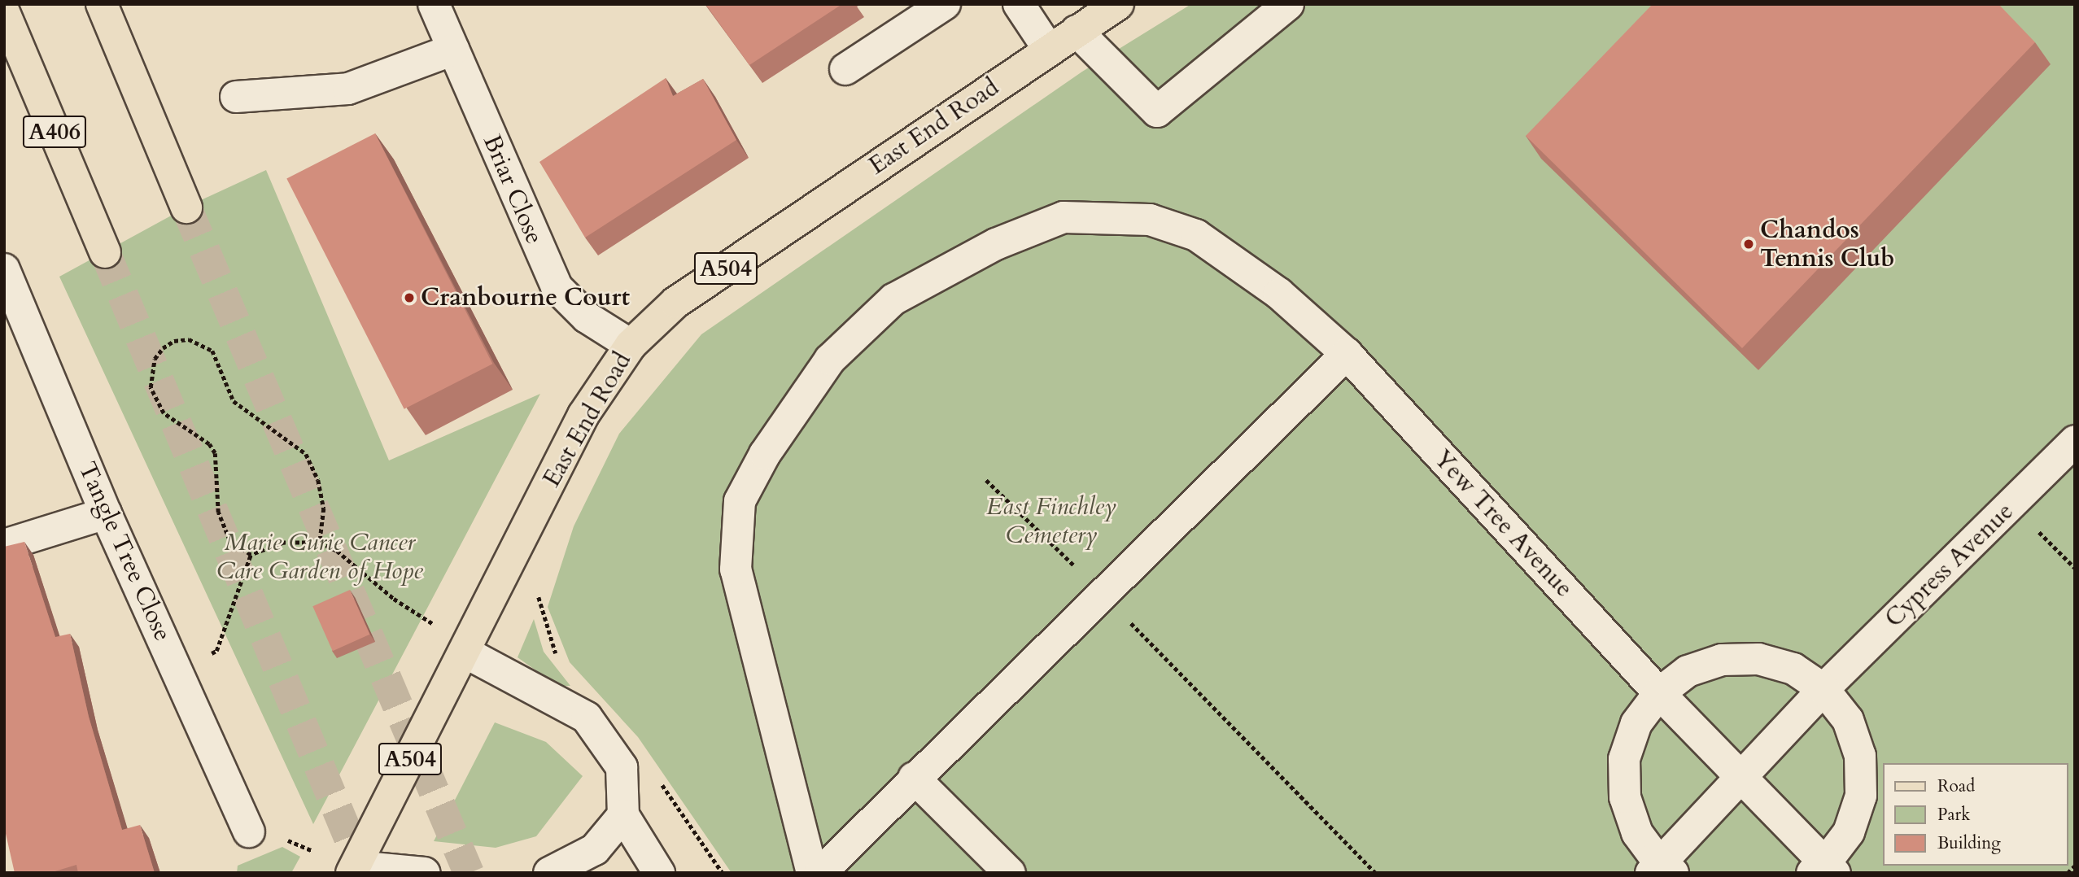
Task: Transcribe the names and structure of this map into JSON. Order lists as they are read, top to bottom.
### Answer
{
  "streets": {
    "main road": ["East End Road", "A406", "A504"],
    "street": [
      "Briar Close",
      "Yew Tree Avenue",
      "Tangle Tree Close",
      "Cypress Avenue"
    ]
  },
  "crossings": [
    ["East End Road", "Briar Close"],
    ["Yew Tree Avenue", "Cypress Avenue"]
  ],
  "parks": ["East Finchley Cemetery", "Marie Curie Cancer Care Garden of Hope"],
  "places": ["Chandos Tennis Club", "Cranbourne Court"],
  "legend": ["Road", "Park", "Building"]
}
